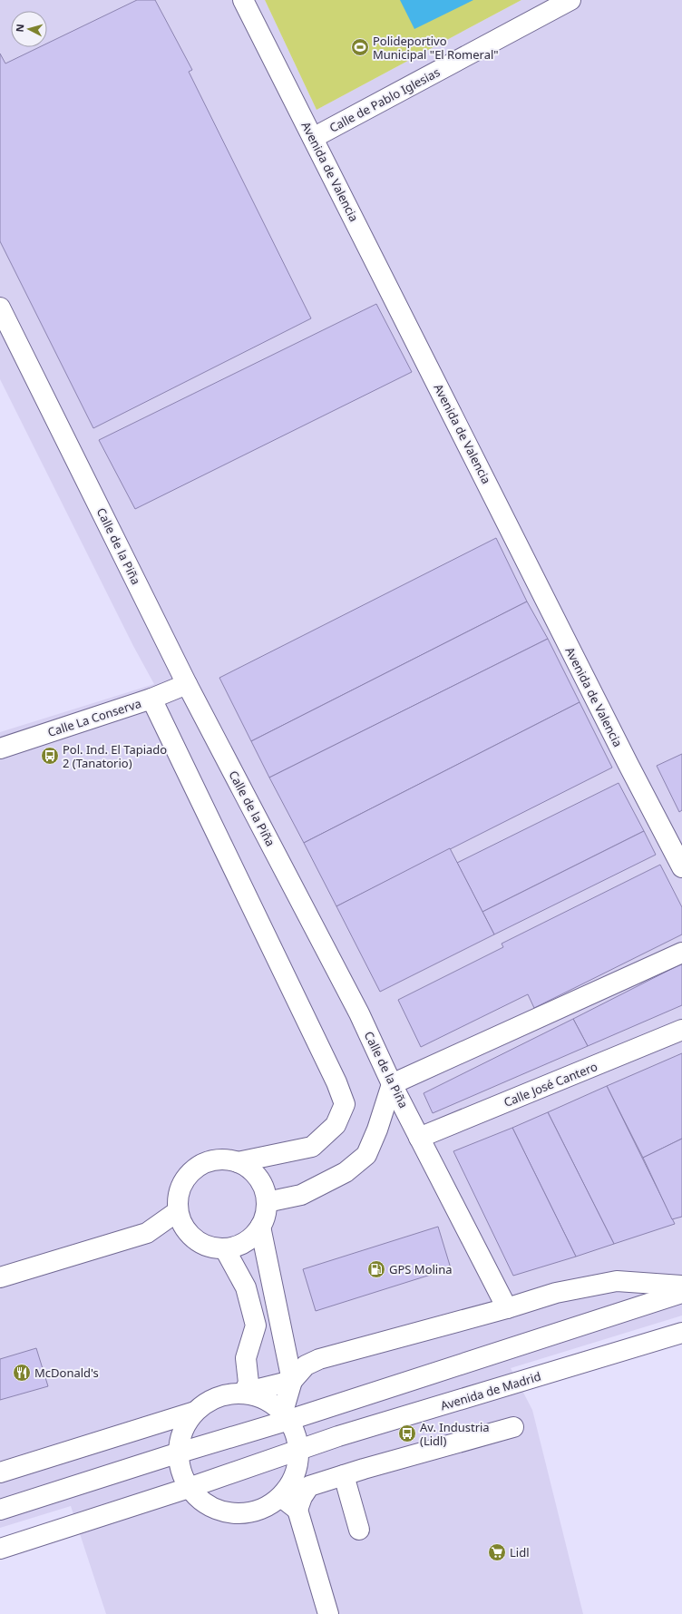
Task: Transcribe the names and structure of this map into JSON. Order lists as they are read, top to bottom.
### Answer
{
  "streets": {
    "street": [
      "Calle de Pablo Iglesias",
      "Avenida de Valencia",
      "Calle de la Piña",
      "Calle La Conserva",
      "Calle José Cantero",
      "Avenida de Madrid"
    ]
  },
  "crossings": [
    ["Calle de Pablo Iglesias", "Avenida de Valencia"],
    ["Calle de la Piña", "Calle La Conserva"],
    ["Calle de la Piña", "Calle José Cantero"]
  ],
  "places": {
    "sports": ["Polideportivo Municipal \"El Romeral\""],
    "bus stop": ["Pol. Ind. El Tapiado 2 (Tanatorio)", "Av. Industria (Lidl)"],
    "fuel station": ["GPS Molina"],
    "restaurant": ["McDonald's"],
    "supermarket": ["Lidl"]
  },
  "north": "left"
}
